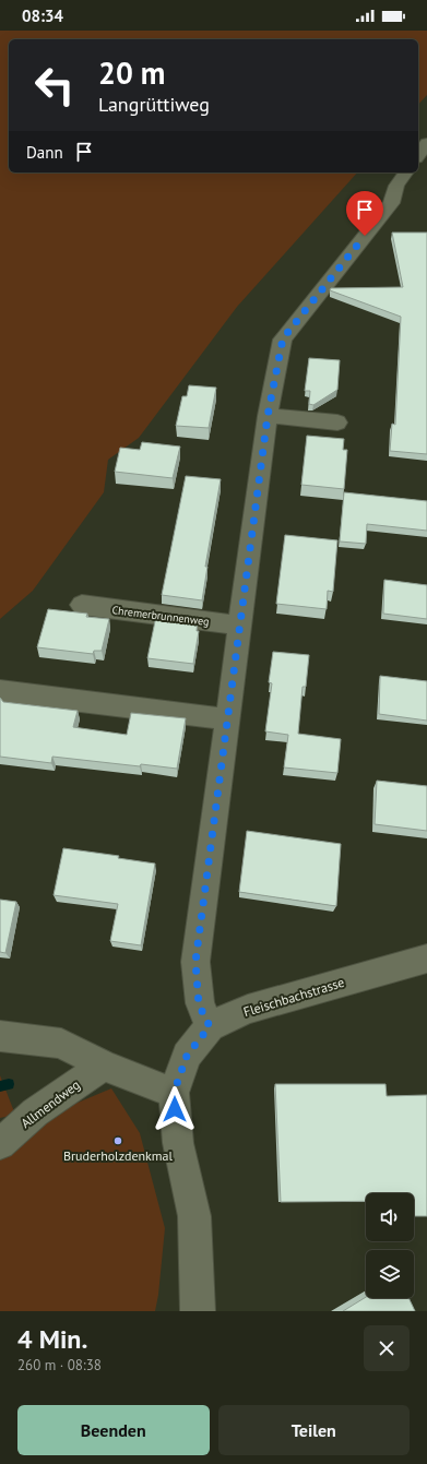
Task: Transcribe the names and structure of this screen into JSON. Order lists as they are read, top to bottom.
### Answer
{
  "streets": {
    "street": ["Chremerbrunnenweg", "Fleischbachstrasse", "Allmendweg"]
  },
  "places": ["Bruderholzdenkmal"],
  "page": {
    "status": "08:34",
    "turn": ["20 m", "Langrüttiweg"],
    "then": "Dann",
    "heading": ["4 Min.", "260 m · 08:38"],
    "buttons": ["Beenden", "Teilen"]
  }
}
